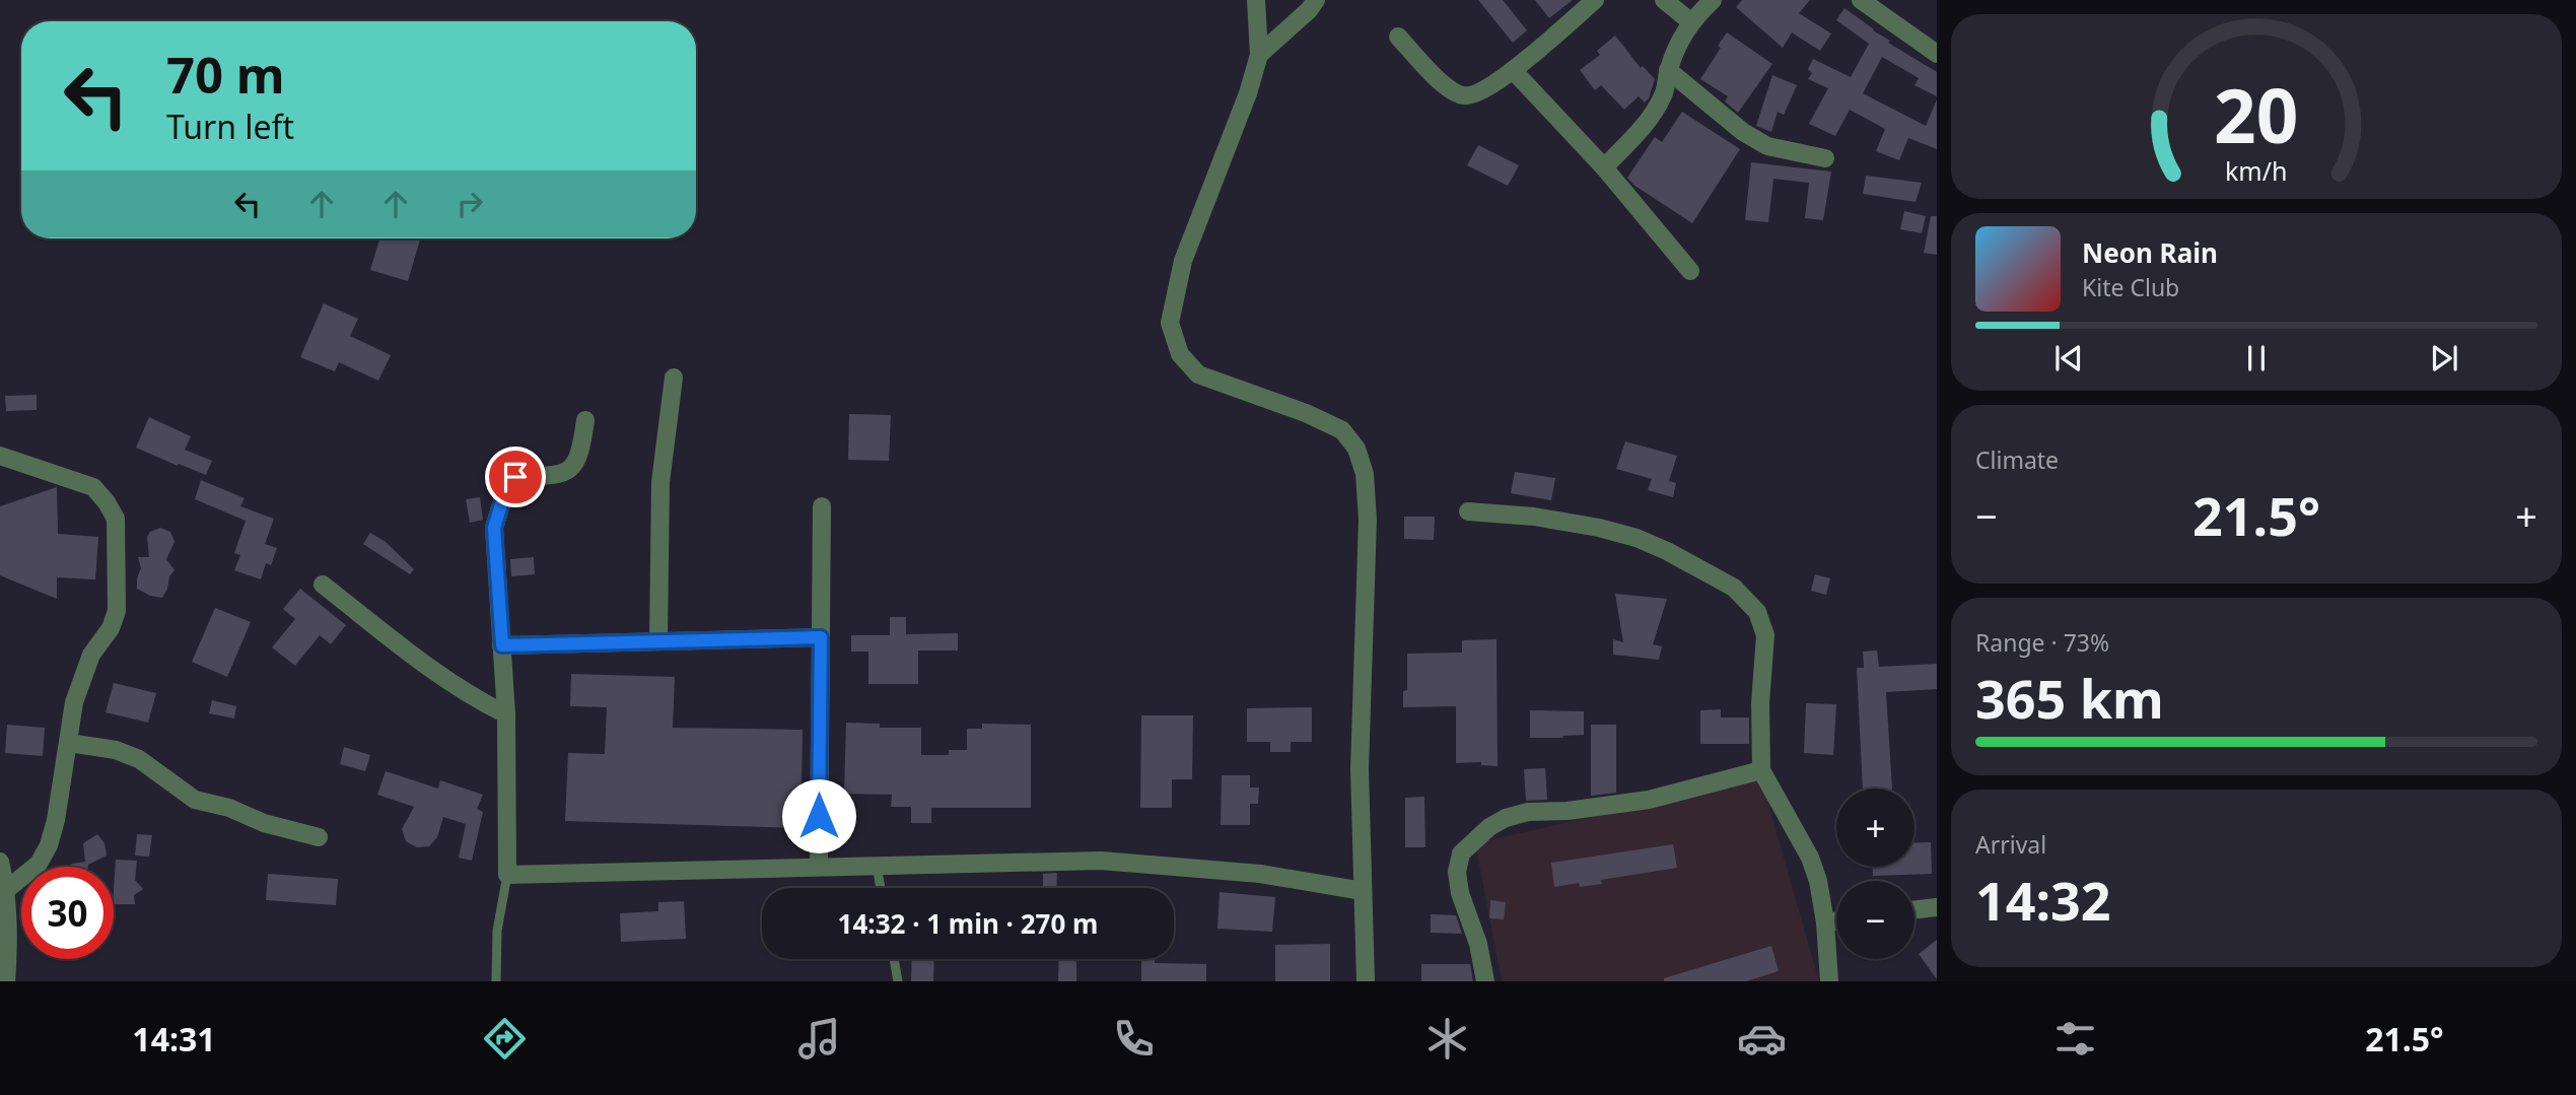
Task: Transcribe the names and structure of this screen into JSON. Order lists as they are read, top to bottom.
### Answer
{
  "page": {
    "turn": ["70 m", "Turn left"],
    "song": ["Neon Rain", "Kite Club"],
    "tile": [
      "Climate",
      ["Range · 73%", "365 km"],
      ["Arrival", "14:32"]
    ],
    "heat": ["−", "21.5°", "+"],
    "map_buttons": ["+", "−"],
    "limit": "30",
    "trip": "14:32 · 1 min · 270 m",
    "tabs": ["14:31", "21.5°"],
    "gauge": ["20", "km/h"]
  }
}
